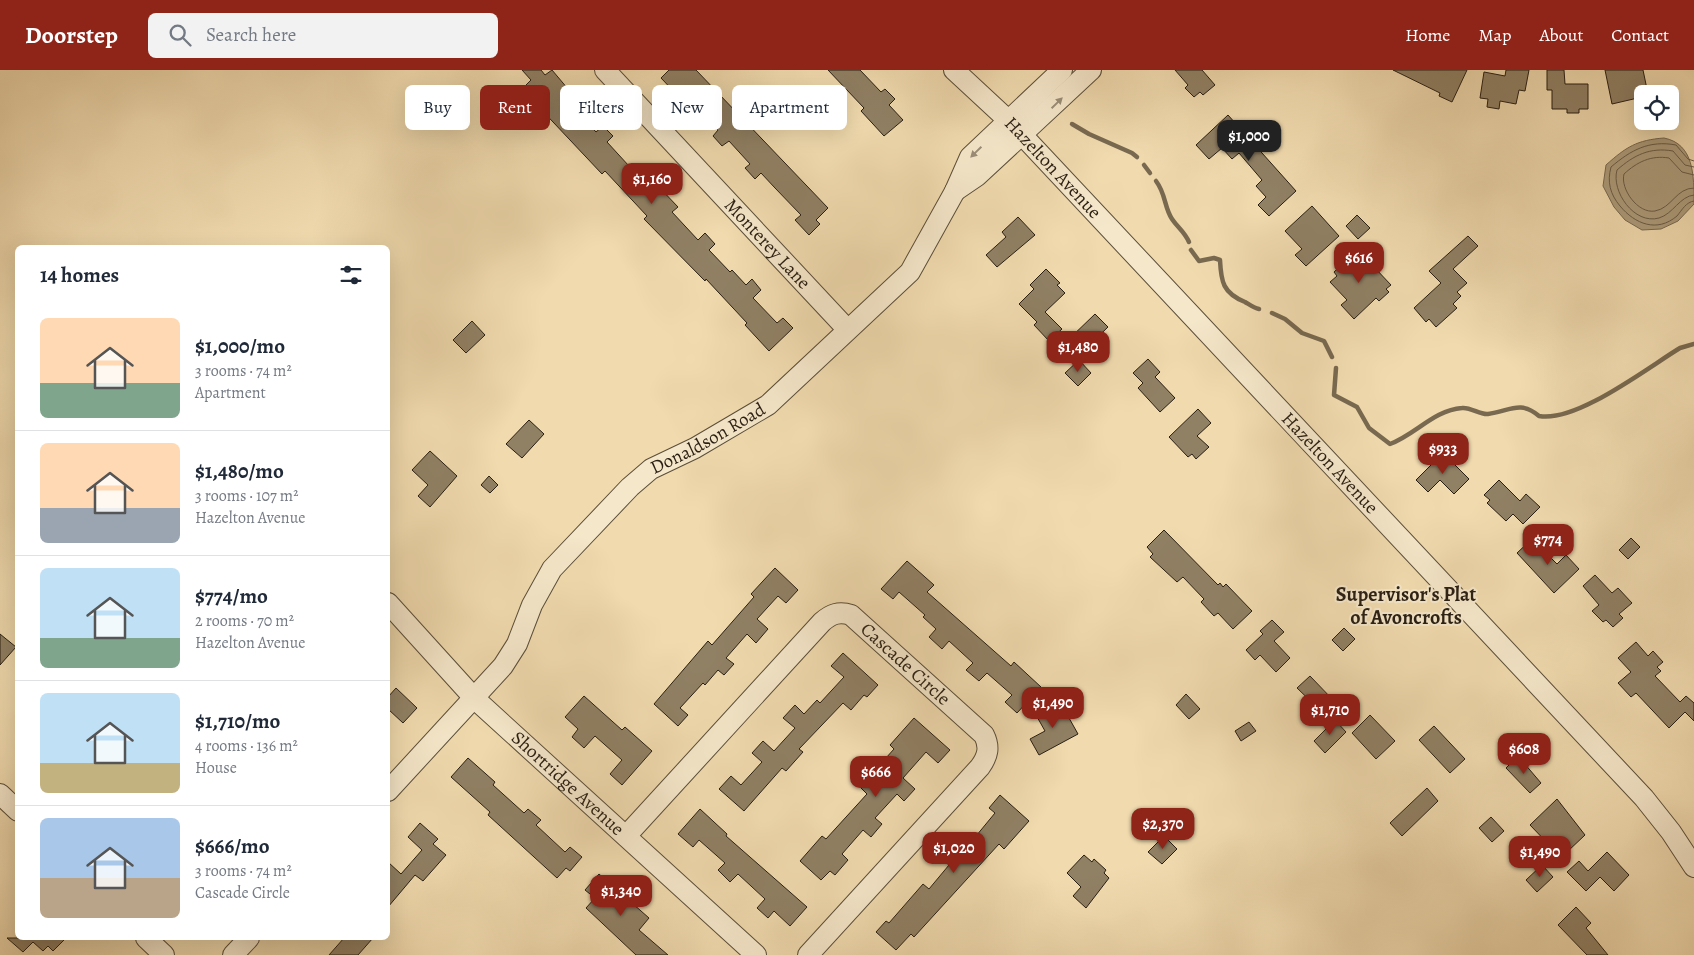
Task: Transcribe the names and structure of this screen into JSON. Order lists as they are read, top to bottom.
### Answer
{
  "streets": {
    "street": [
      "Hazelton Avenue",
      "Monterey Lane",
      "Donaldson Road",
      "Cascade Circle",
      "Shortridge Avenue"
    ]
  },
  "crossings": [
    ["Hazelton Avenue", "Donaldson Road"],
    ["Monterey Lane", "Donaldson Road"],
    ["Donaldson Road", "Shortridge Avenue"],
    ["Cascade Circle", "Shortridge Avenue"]
  ],
  "districts": ["Supervisor's Plat of Avoncrofts"],
  "page": {
    "header": "Doorstep",
    "search": "Search here",
    "nav": [
      "Home",
      "Map",
      "About",
      "Contact"
    ],
    "chip": [
      "Buy",
      "Rent",
      "Filters",
      "New",
      "Apartment"
    ],
    "price": [
      "$1,000",
      "$1,160",
      "$616",
      "$1,480",
      "$933",
      "$774",
      "$1,490",
      "$1,710",
      "$608",
      "$666",
      "$2,370",
      "$1,020",
      "$1,490",
      "$1,340"
    ],
    "heading": "14 homes",
    "list": [
      {
        "name": "$1,000/mo",
        "note": "3 rooms · 74 m² · Apartment"
      },
      {
        "name": "$1,480/mo",
        "note": "3 rooms · 107 m² · Hazelton Avenue"
      },
      {
        "name": "$774/mo",
        "note": "2 rooms · 70 m² · Hazelton Avenue"
      },
      {
        "name": "$1,710/mo",
        "note": "4 rooms · 136 m² · House"
      },
      {
        "name": "$666/mo",
        "note": "3 rooms · 74 m² · Cascade Circle"
      }
    ]
  }
}
